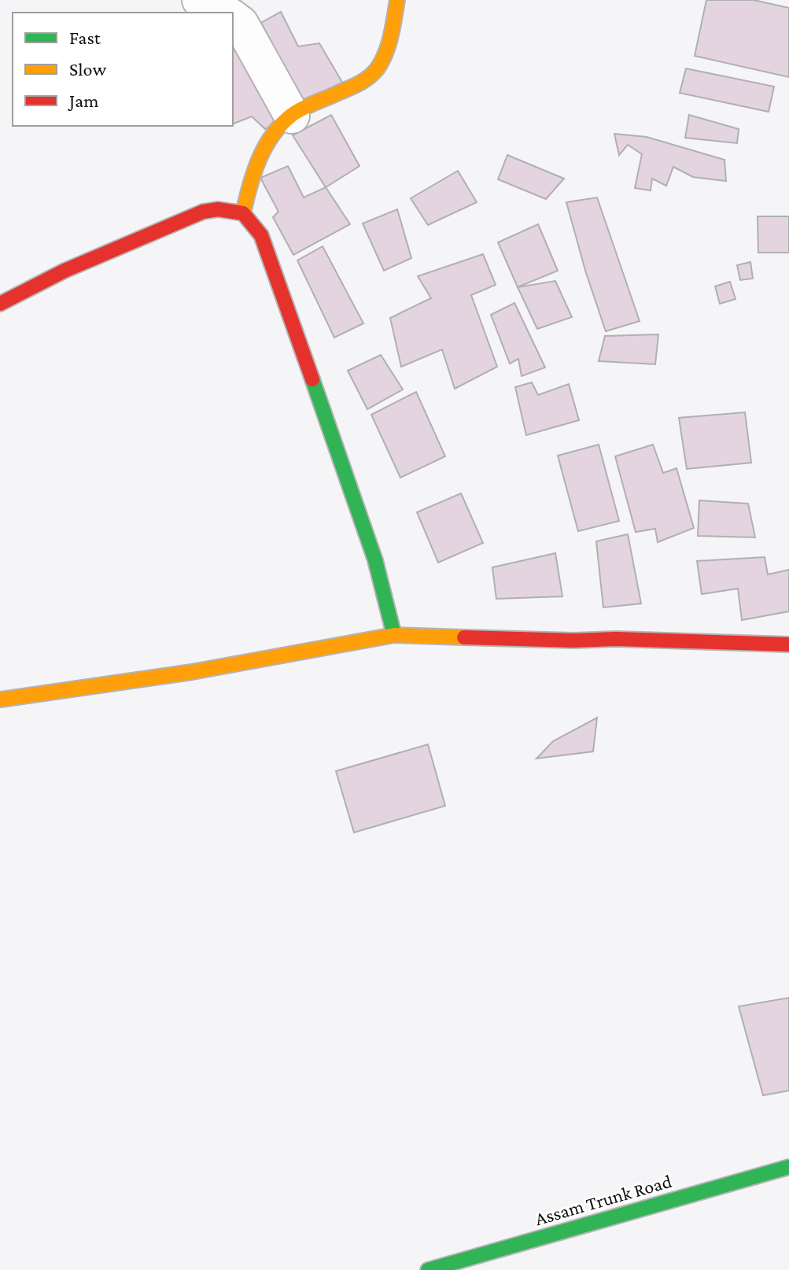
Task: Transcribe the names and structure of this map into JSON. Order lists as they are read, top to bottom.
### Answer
{
  "streets": {
    "street": ["Assam Trunk Road"]
  },
  "legend": ["Fast", "Slow", "Jam"]
}
